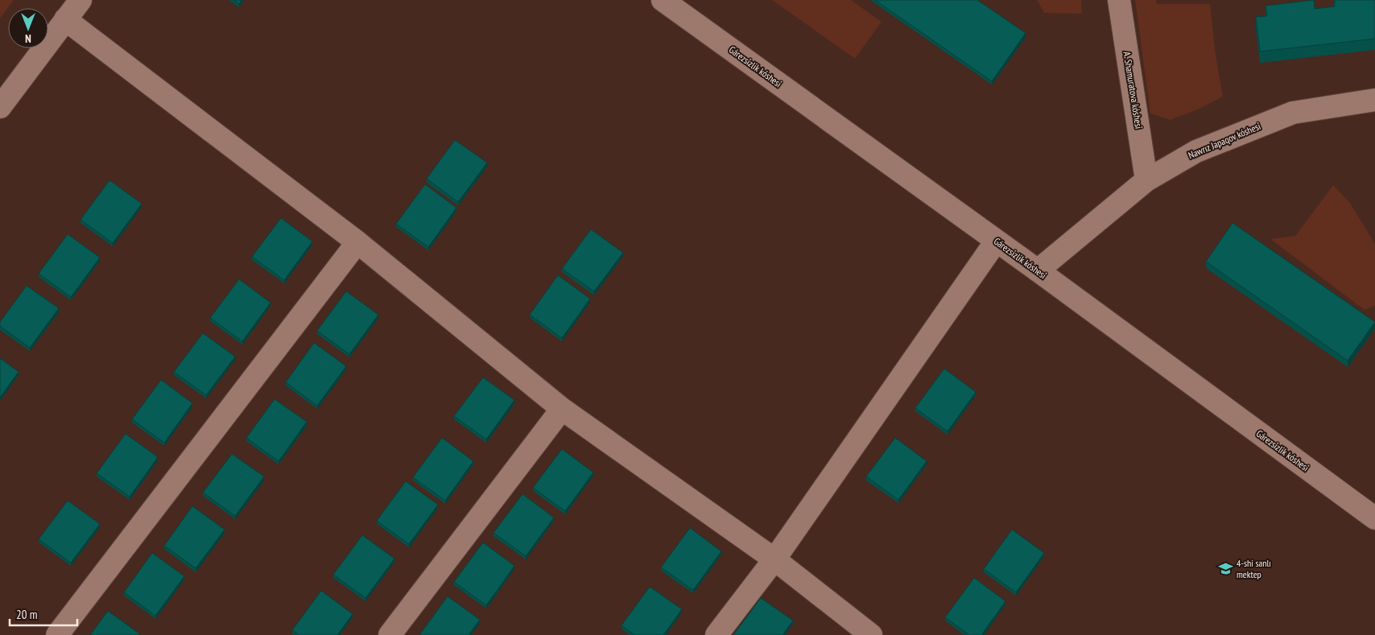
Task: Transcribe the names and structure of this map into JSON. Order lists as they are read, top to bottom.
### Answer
{
  "streets": {
    "street": ["Gárezsizlik kóshesi", "A. Shamuratova kóshesi", "Nawrız Japaqov kóshesi"]
  },
  "crossings": [
    ["Gárezsizlik kóshesi", "Nawrız Japaqov kóshesi"],
    ["A. Shamuratova kóshesi", "Nawrız Japaqov kóshesi"]
  ],
  "places": {
    "school or university": ["4-shi sanlı mektep"]
  },
  "scale_bar": "20 m",
  "north": "bottom"
}
